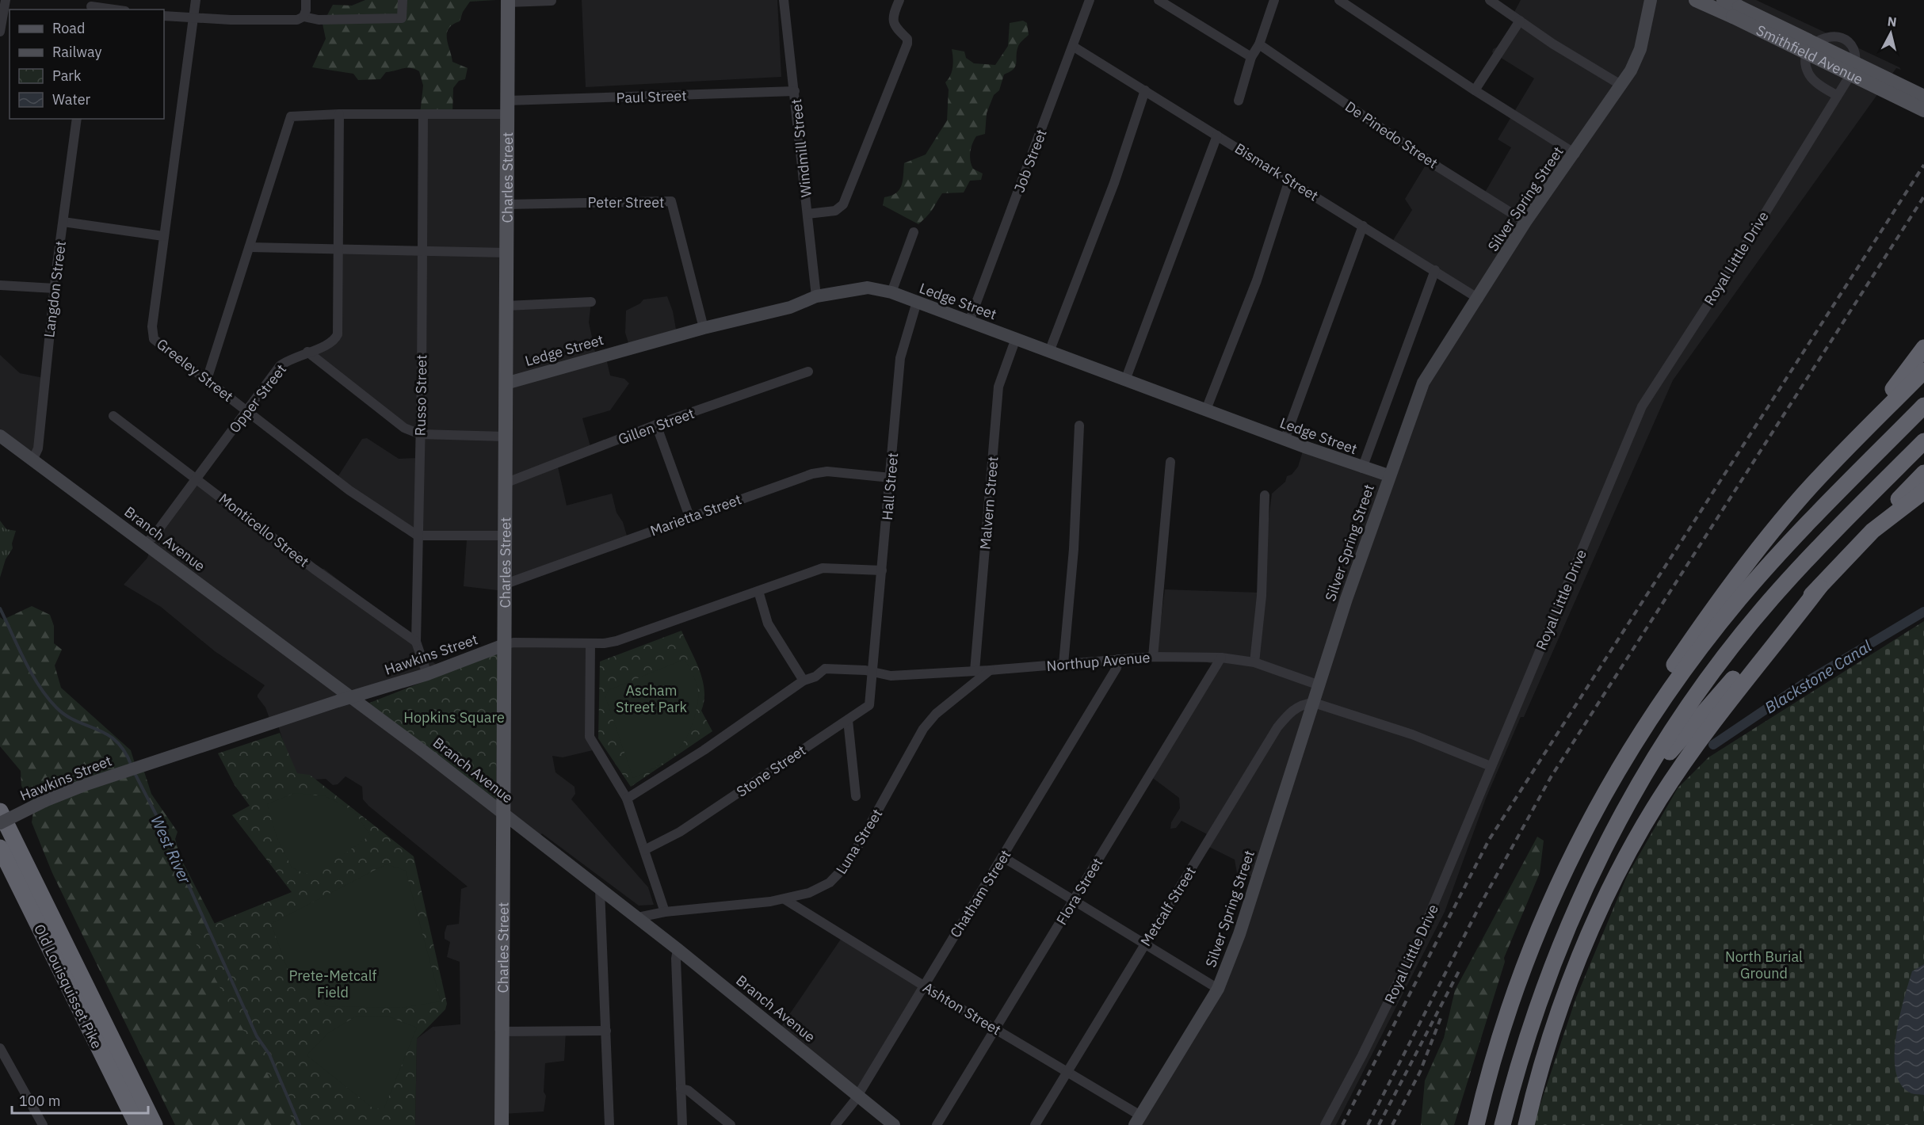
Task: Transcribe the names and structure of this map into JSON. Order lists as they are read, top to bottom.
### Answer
{
  "streets": {
    "highway": ["Old Louisquisset Pike"],
    "main road": [
      "Smithfield Avenue",
      "Charles Street",
      "Silver Spring Street",
      "Ledge Street",
      "Branch Avenue",
      "Hawkins Street"
    ],
    "street": [
      "Paul Street",
      "De Pinedo Street",
      "Windmill Street",
      "Job Street",
      "Bismark Street",
      "Peter Street",
      "Royal Little Drive",
      "Langdon Street",
      "Greeley Street",
      "Russo Street",
      "Opper Street",
      "Gillen Street",
      "Hall Street",
      "Malvern Street",
      "Marietta Street",
      "Monticello Street",
      "Northup Avenue",
      "Stone Street",
      "Luna Street",
      "Flora Street",
      "Chatham Street",
      "Metcalf Street",
      "Ashton Street"
    ]
  },
  "crossings": [
    ["Paul Street", "Windmill Street"],
    ["Paul Street", "Charles Street"],
    ["Paul Street", "Russo Street"],
    ["Paul Street", "Opper Street"],
    ["De Pinedo Street", "Silver Spring Street"],
    ["Windmill Street", "Ledge Street"],
    ["Job Street", "Bismark Street"],
    ["Job Street", "Ledge Street"],
    ["Bismark Street", "Silver Spring Street"],
    ["Charles Street", "Peter Street"],
    ["Charles Street", "Ledge Street"],
    ["Charles Street", "Gillen Street"],
    ["Charles Street", "Marietta Street"],
    ["Charles Street", "Branch Avenue"],
    ["Charles Street", "Hawkins Street"],
    ["Silver Spring Street", "Ledge Street"],
    ["Silver Spring Street", "Northup Avenue"],
    ["Silver Spring Street", "Metcalf Street"],
    ["Silver Spring Street", "Ashton Street"],
    ["Peter Street", "Ledge Street"],
    ["Langdon Street", "Branch Avenue"],
    ["Ledge Street", "Hall Street"],
    ["Ledge Street", "Malvern Street"],
    ["Greeley Street", "Russo Street"],
    ["Greeley Street", "Opper Street"],
    ["Russo Street", "Monticello Street"],
    ["Russo Street", "Hawkins Street"],
    ["Opper Street", "Monticello Street"],
    ["Opper Street", "Branch Avenue"],
    ["Hall Street", "Marietta Street"],
    ["Hall Street", "Hawkins Street"],
    ["Hall Street", "Northup Avenue"],
    ["Hall Street", "Stone Street"],
    ["Malvern Street", "Northup Avenue"],
    ["Branch Avenue", "Hawkins Street"],
    ["Branch Avenue", "Luna Street"],
    ["Branch Avenue", "Chatham Street"],
    ["Northup Avenue", "Stone Street"],
    ["Northup Avenue", "Luna Street"],
    ["Northup Avenue", "Flora Street"],
    ["Northup Avenue", "Chatham Street"],
    ["Luna Street", "Ashton Street"],
    ["Flora Street", "Ashton Street"],
    ["Chatham Street", "Ashton Street"],
    ["Metcalf Street", "Ashton Street"]
  ],
  "water": ["Blackstone Canal", "West River"],
  "parks": [
    "Ascham Street Park",
    "Hopkins Square",
    "North Burial Ground",
    "Prete-Metcalf Field"
  ],
  "legend": [
    "Road",
    "Railway",
    "Park",
    "Water"
  ],
  "scale_bar": "100 m",
  "north": "top"
}
